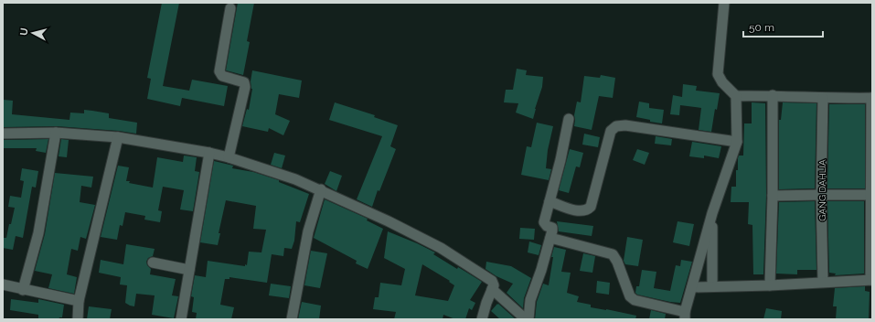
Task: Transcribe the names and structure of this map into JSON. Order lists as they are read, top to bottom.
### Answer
{
  "streets": {
    "street": ["GANG DAHLIA"]
  },
  "scale_bar": "50 m",
  "north": "left"
}
